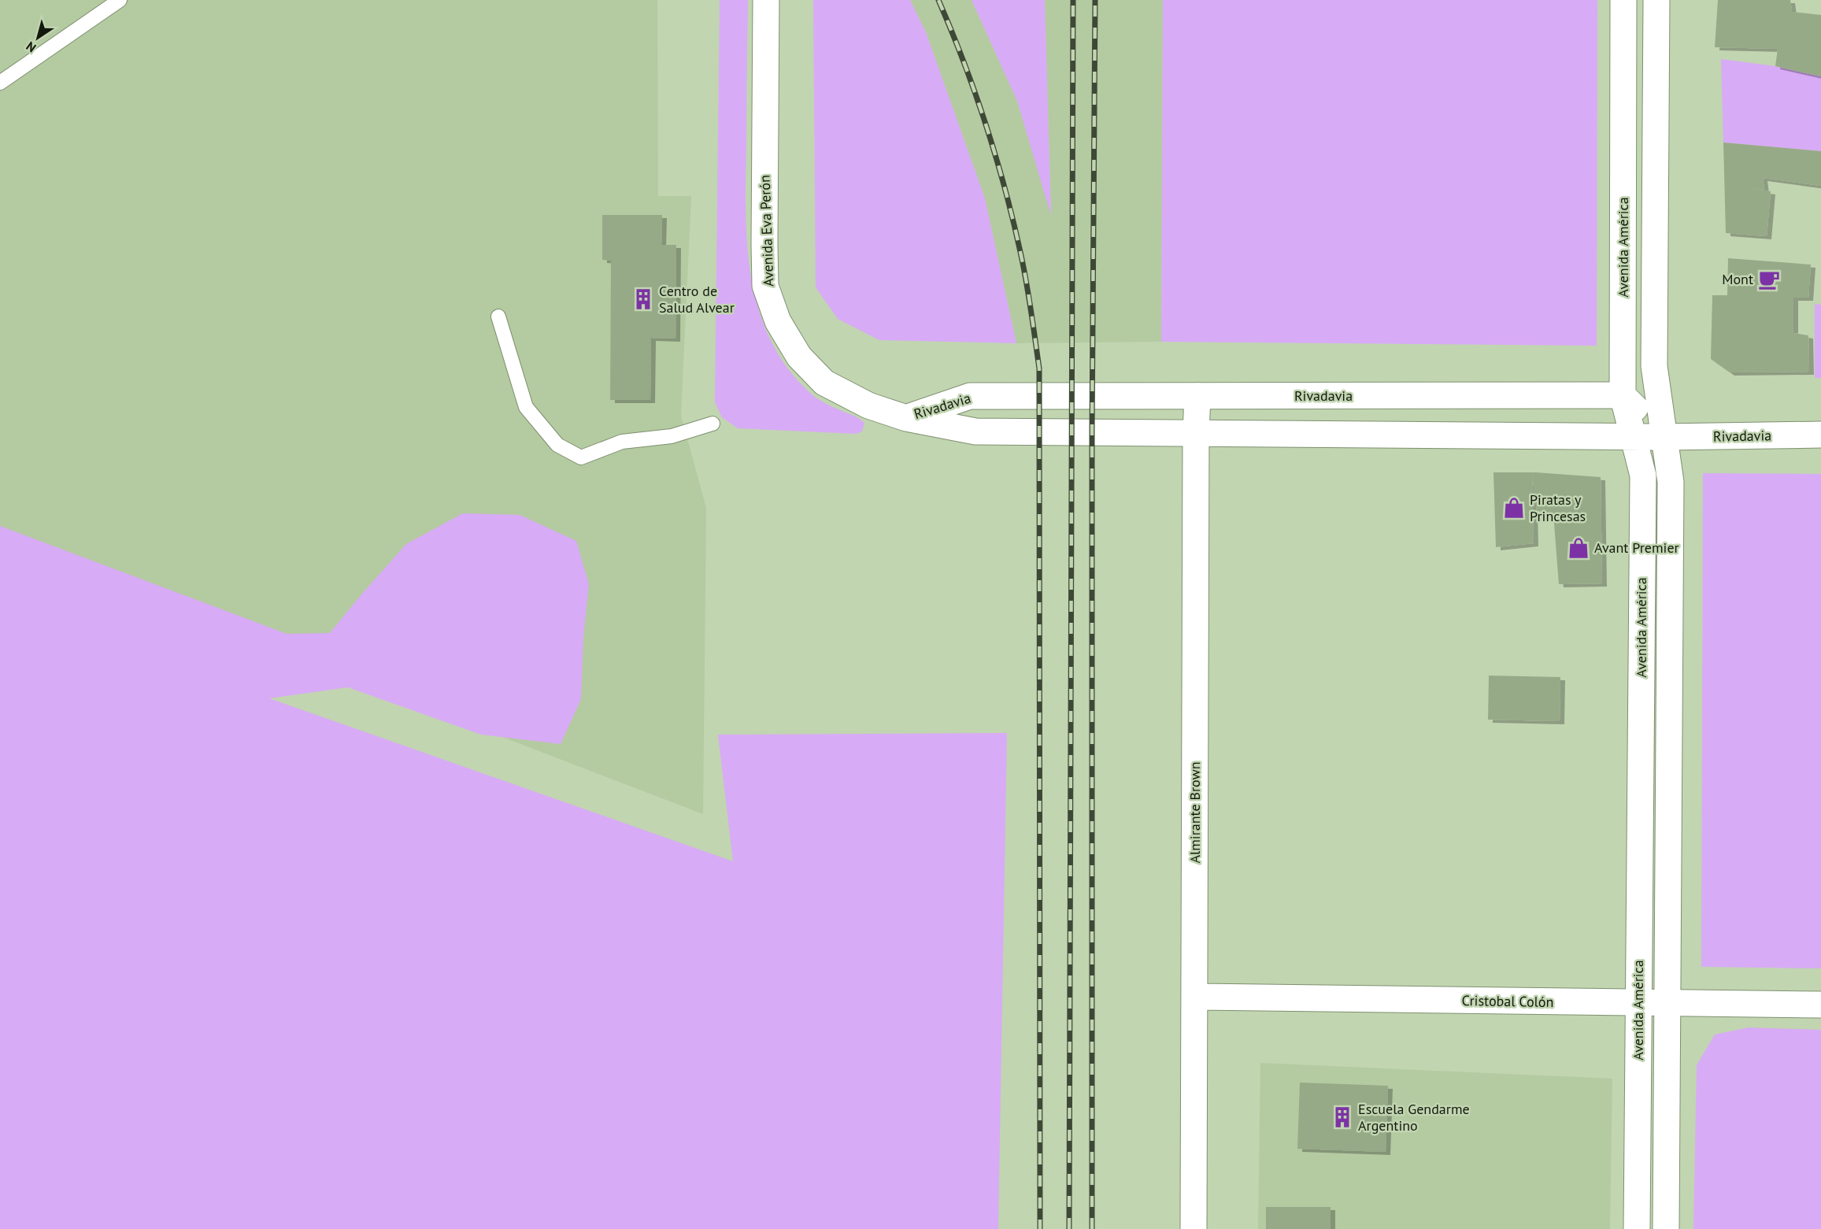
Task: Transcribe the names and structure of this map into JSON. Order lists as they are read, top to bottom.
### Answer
{
  "streets": {
    "main road": [
      "Avenida Eva Perón",
      "Avenida América",
      "Rivadavia",
      "Almirante Brown",
      "Cristobal Colón"
    ]
  },
  "crossings": [
    ["Avenida Eva Perón", "Rivadavia"],
    ["Avenida América", "Rivadavia"],
    ["Avenida América", "Cristobal Colón"],
    ["Rivadavia", "Almirante Brown"],
    ["Almirante Brown", "Cristobal Colón"]
  ],
  "places": {
    "cafe": ["Mont"],
    "building": ["Centro de Salud Alvear", "Escuela Gendarme Argentino"],
    "shop": ["Piratas y Princesas", "Avant Premier"]
  },
  "north": "bottom left"
}
